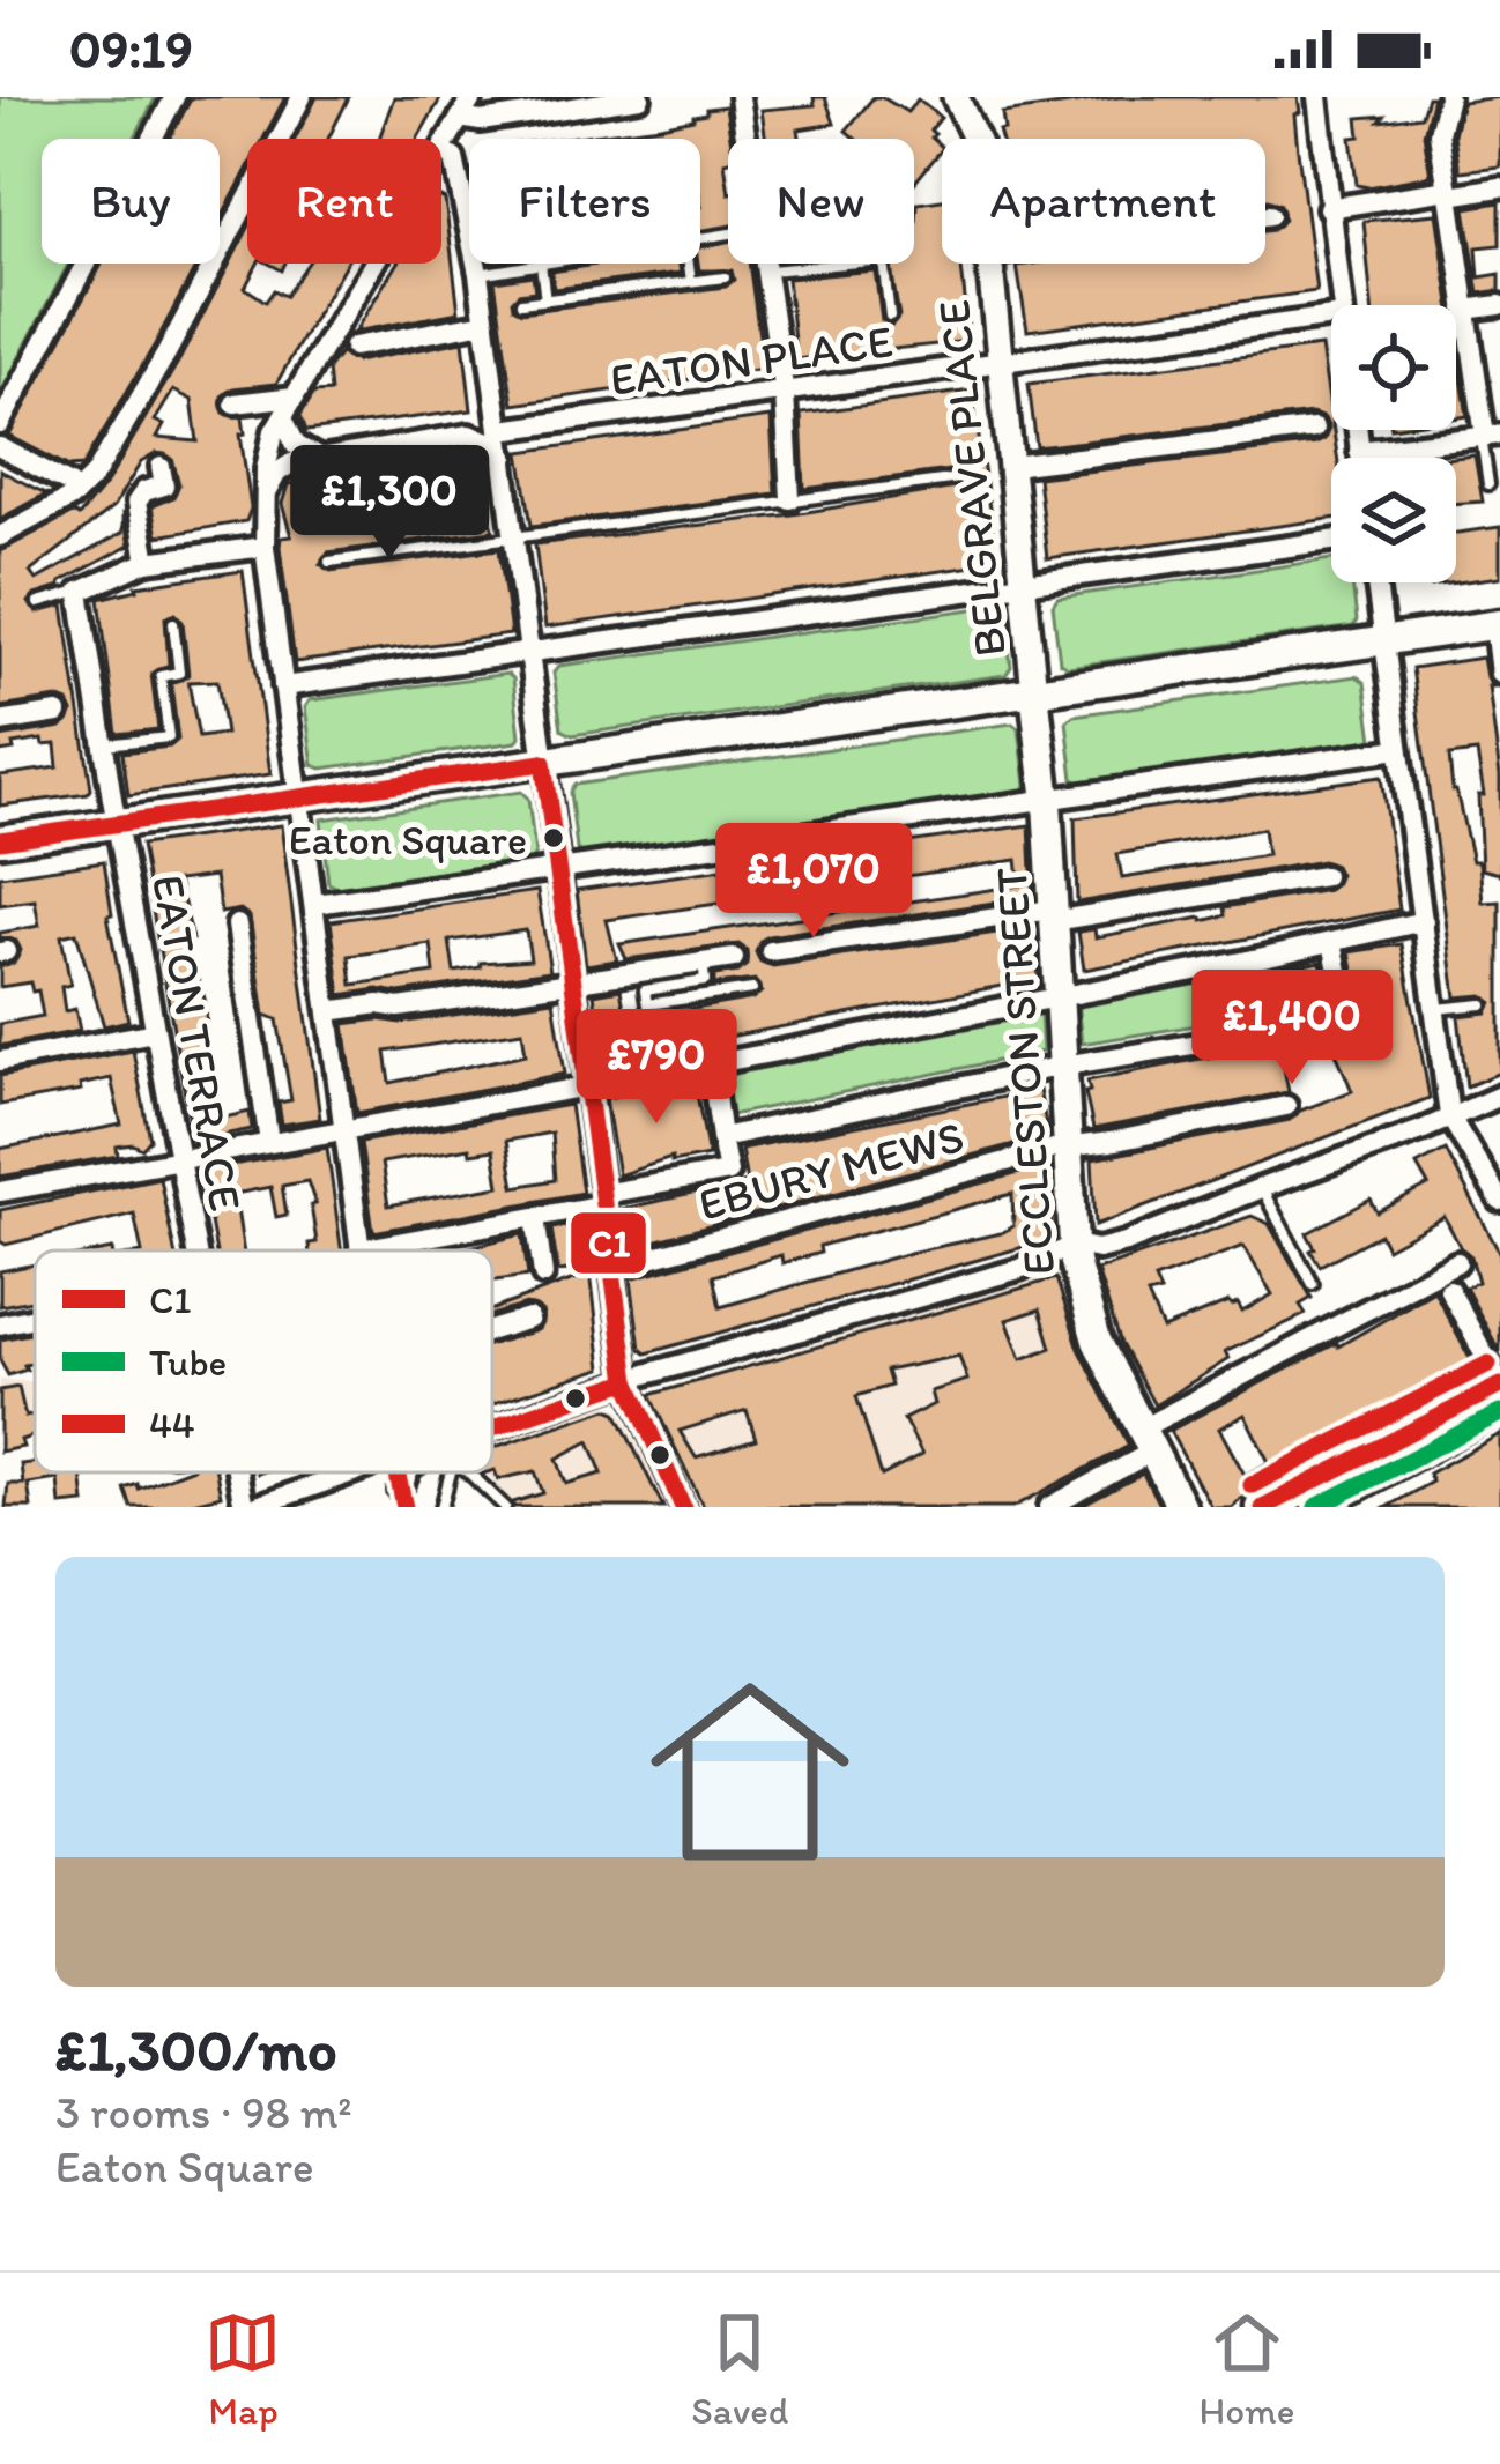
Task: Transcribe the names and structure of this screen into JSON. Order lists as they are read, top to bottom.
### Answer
{
  "streets": {
    "main road": ["BELGRAVE PLACE", "ECCLESTON STREET"],
    "street": ["EATON PLACE", "EATON TERRACE", "EBURY MEWS"]
  },
  "crossings": [
    ["EATON PLACE", "BELGRAVE PLACE"],
    ["BELGRAVE PLACE", "ECCLESTON STREET"],
    ["ECCLESTON STREET", "EBURY MEWS"]
  ],
  "places": ["Eaton Square"],
  "lines": ["transit line C1", "transit line 44", "transit line Tube"],
  "legend": ["C1", "Tube", "44"],
  "page": {
    "status": "09:19",
    "chip": [
      "Buy",
      "Rent",
      "Filters",
      "New",
      "Apartment"
    ],
    "price": [
      "£1,300",
      "£1,070",
      "£1,400",
      "£790"
    ],
    "list": [
      {
        "name": "£1,300/mo",
        "note": "3 rooms · 98 m² · Eaton Square"
      }
    ],
    "tabs": ["Map", "Saved", "Home"]
  }
}
